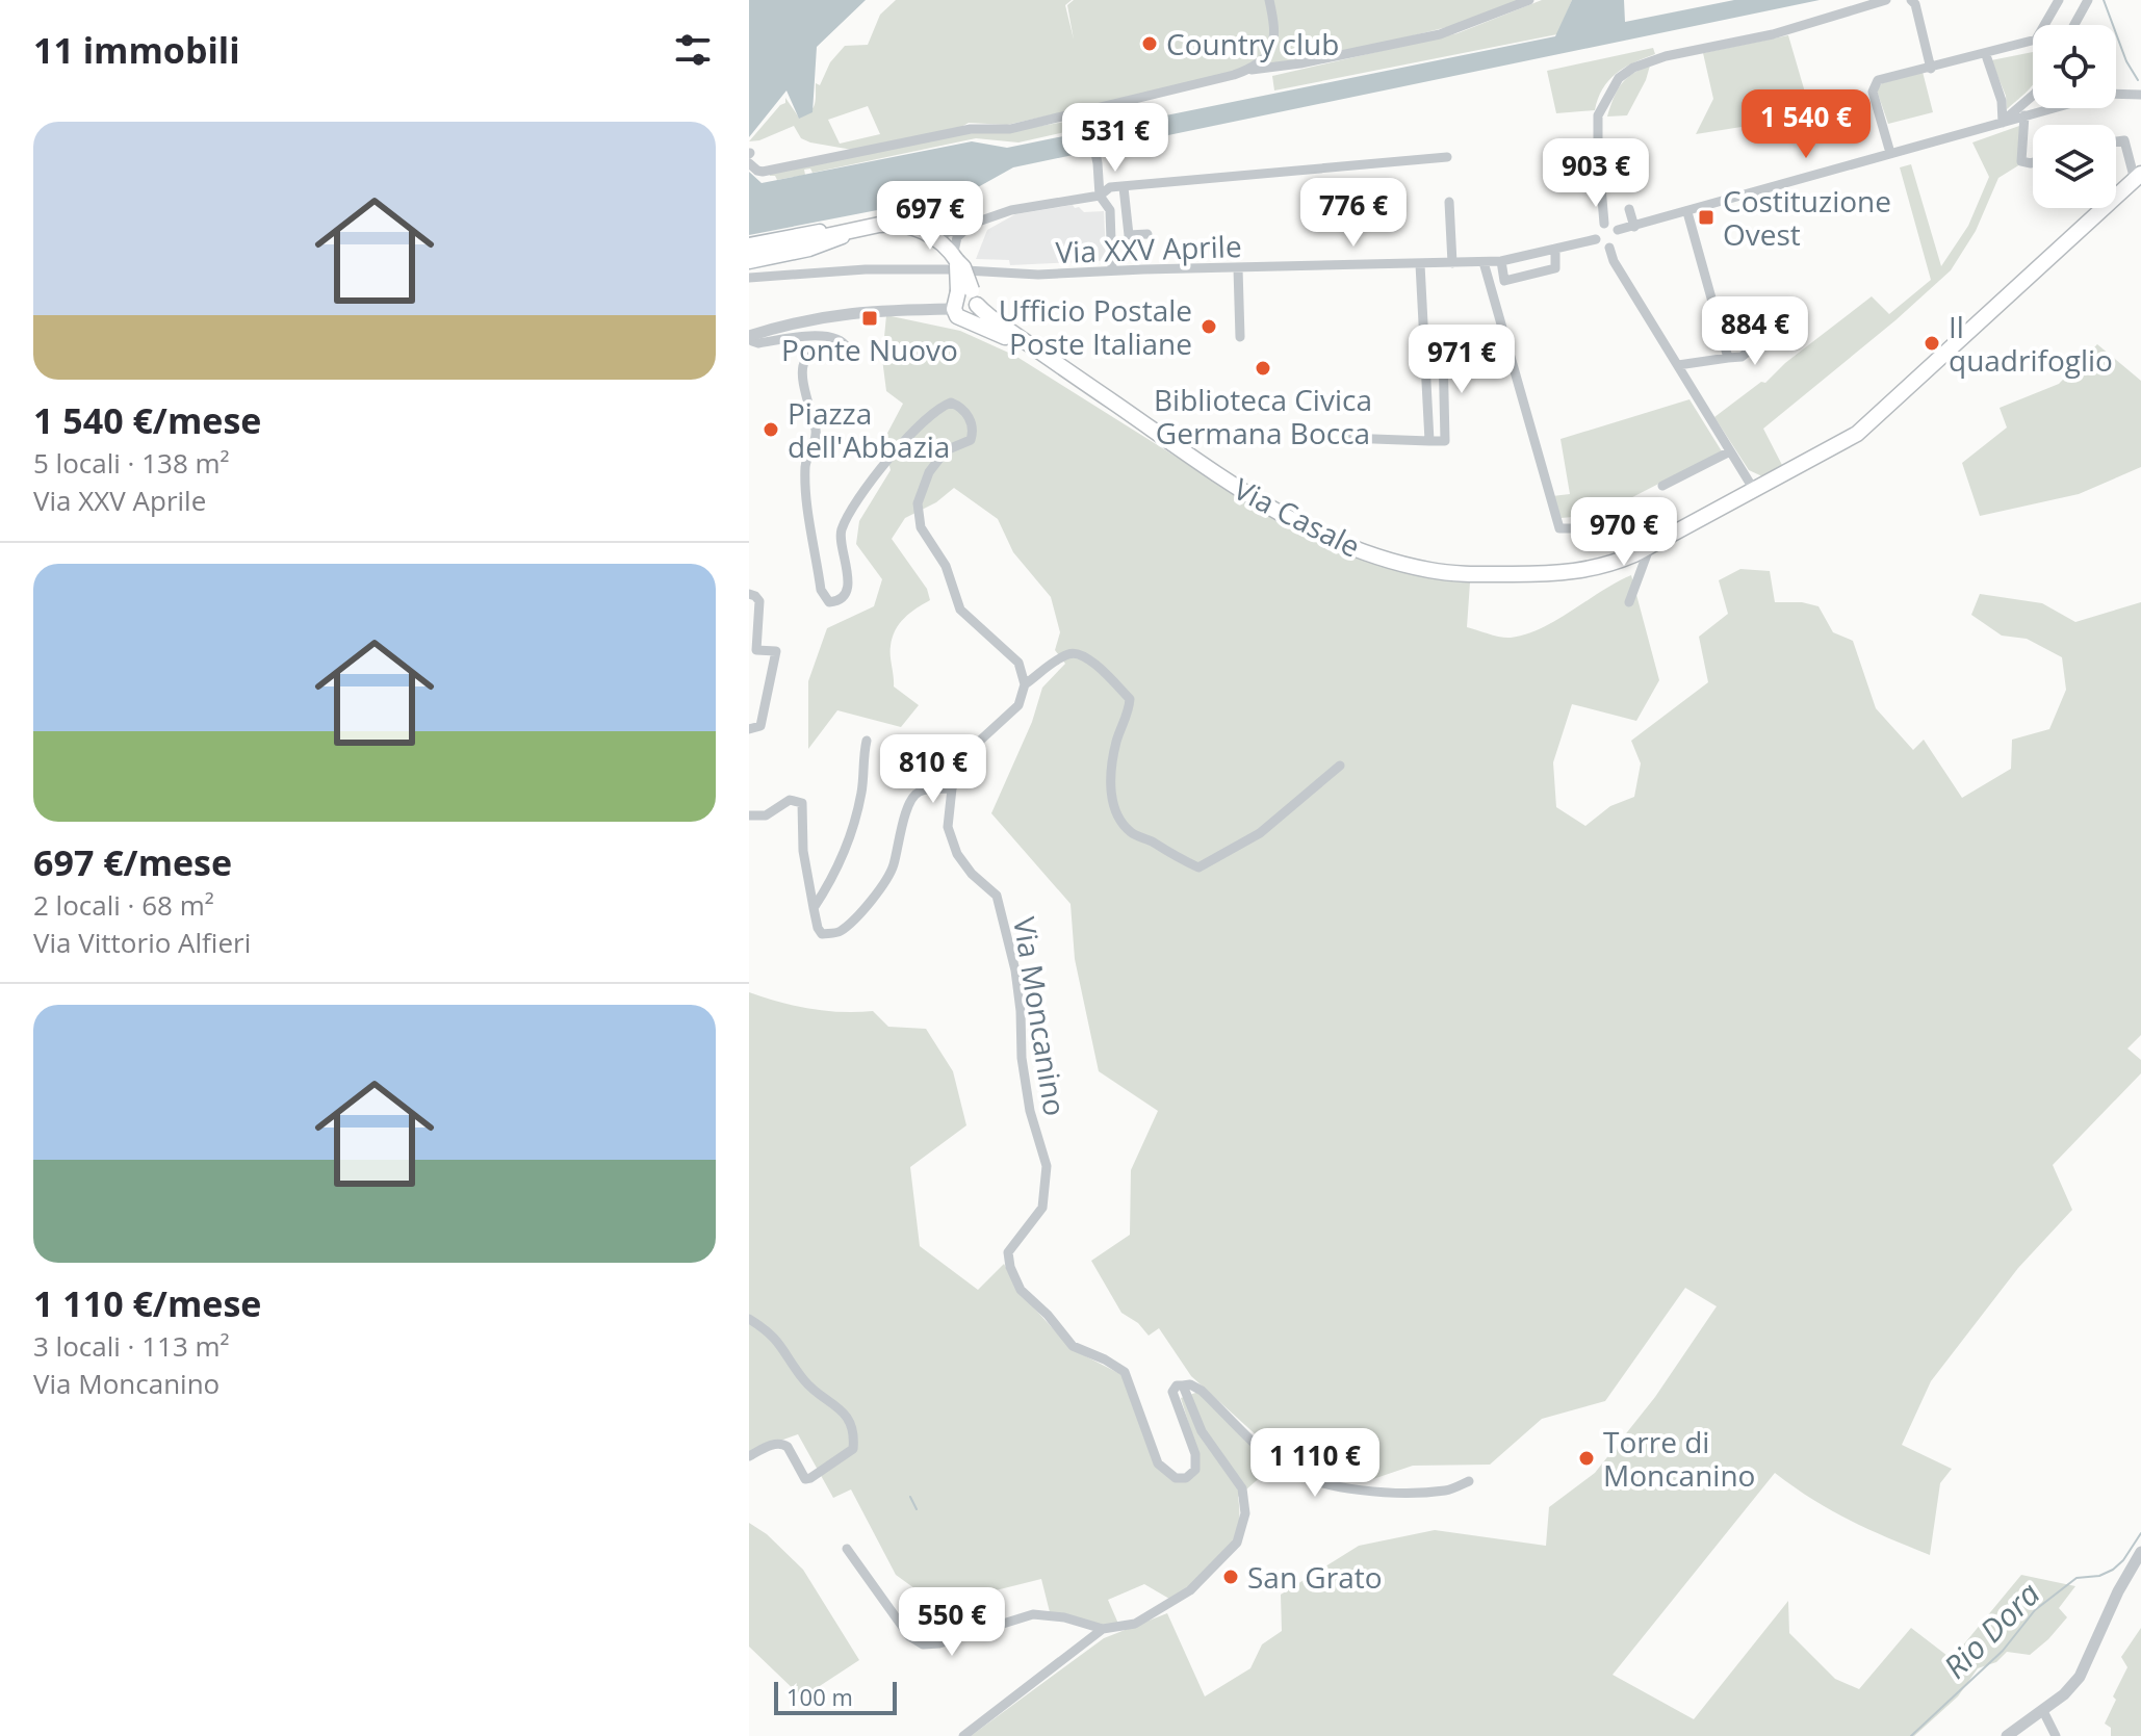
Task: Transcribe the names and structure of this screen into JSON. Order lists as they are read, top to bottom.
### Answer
{
  "streets": {
    "main road": ["Via Casale"],
    "street": ["Via XXV Aprile", "Via Moncanino"]
  },
  "water": ["Rio Dora"],
  "places": {
    "other": [
      "Country club",
      "Ufficio Postale Poste Italiane",
      "Il quadrifoglio",
      "Biblioteca Civica Germana Bocca",
      "Piazza dell'Abbazia",
      "Torre di Moncanino",
      "San Grato"
    ],
    "transit": ["Costituzione Ovest", "Ponte Nuovo"]
  },
  "scale_bar": "100 m",
  "page": {
    "heading": "11 immobili",
    "price": [
      "1 540 €",
      "531 €",
      "903 €",
      "776 €",
      "697 €",
      "884 €",
      "971 €",
      "970 €",
      "810 €",
      "1 110 €",
      "550 €"
    ],
    "list": [
      {
        "name": "1 540 €/mese",
        "note": "5 locali · 138 m² · Via XXV Aprile"
      },
      {
        "name": "697 €/mese",
        "note": "2 locali · 68 m² · Via Vittorio Alfieri"
      },
      {
        "name": "1 110 €/mese",
        "note": "3 locali · 113 m² · Via Moncanino"
      }
    ],
    "scale": "100 m"
  }
}
